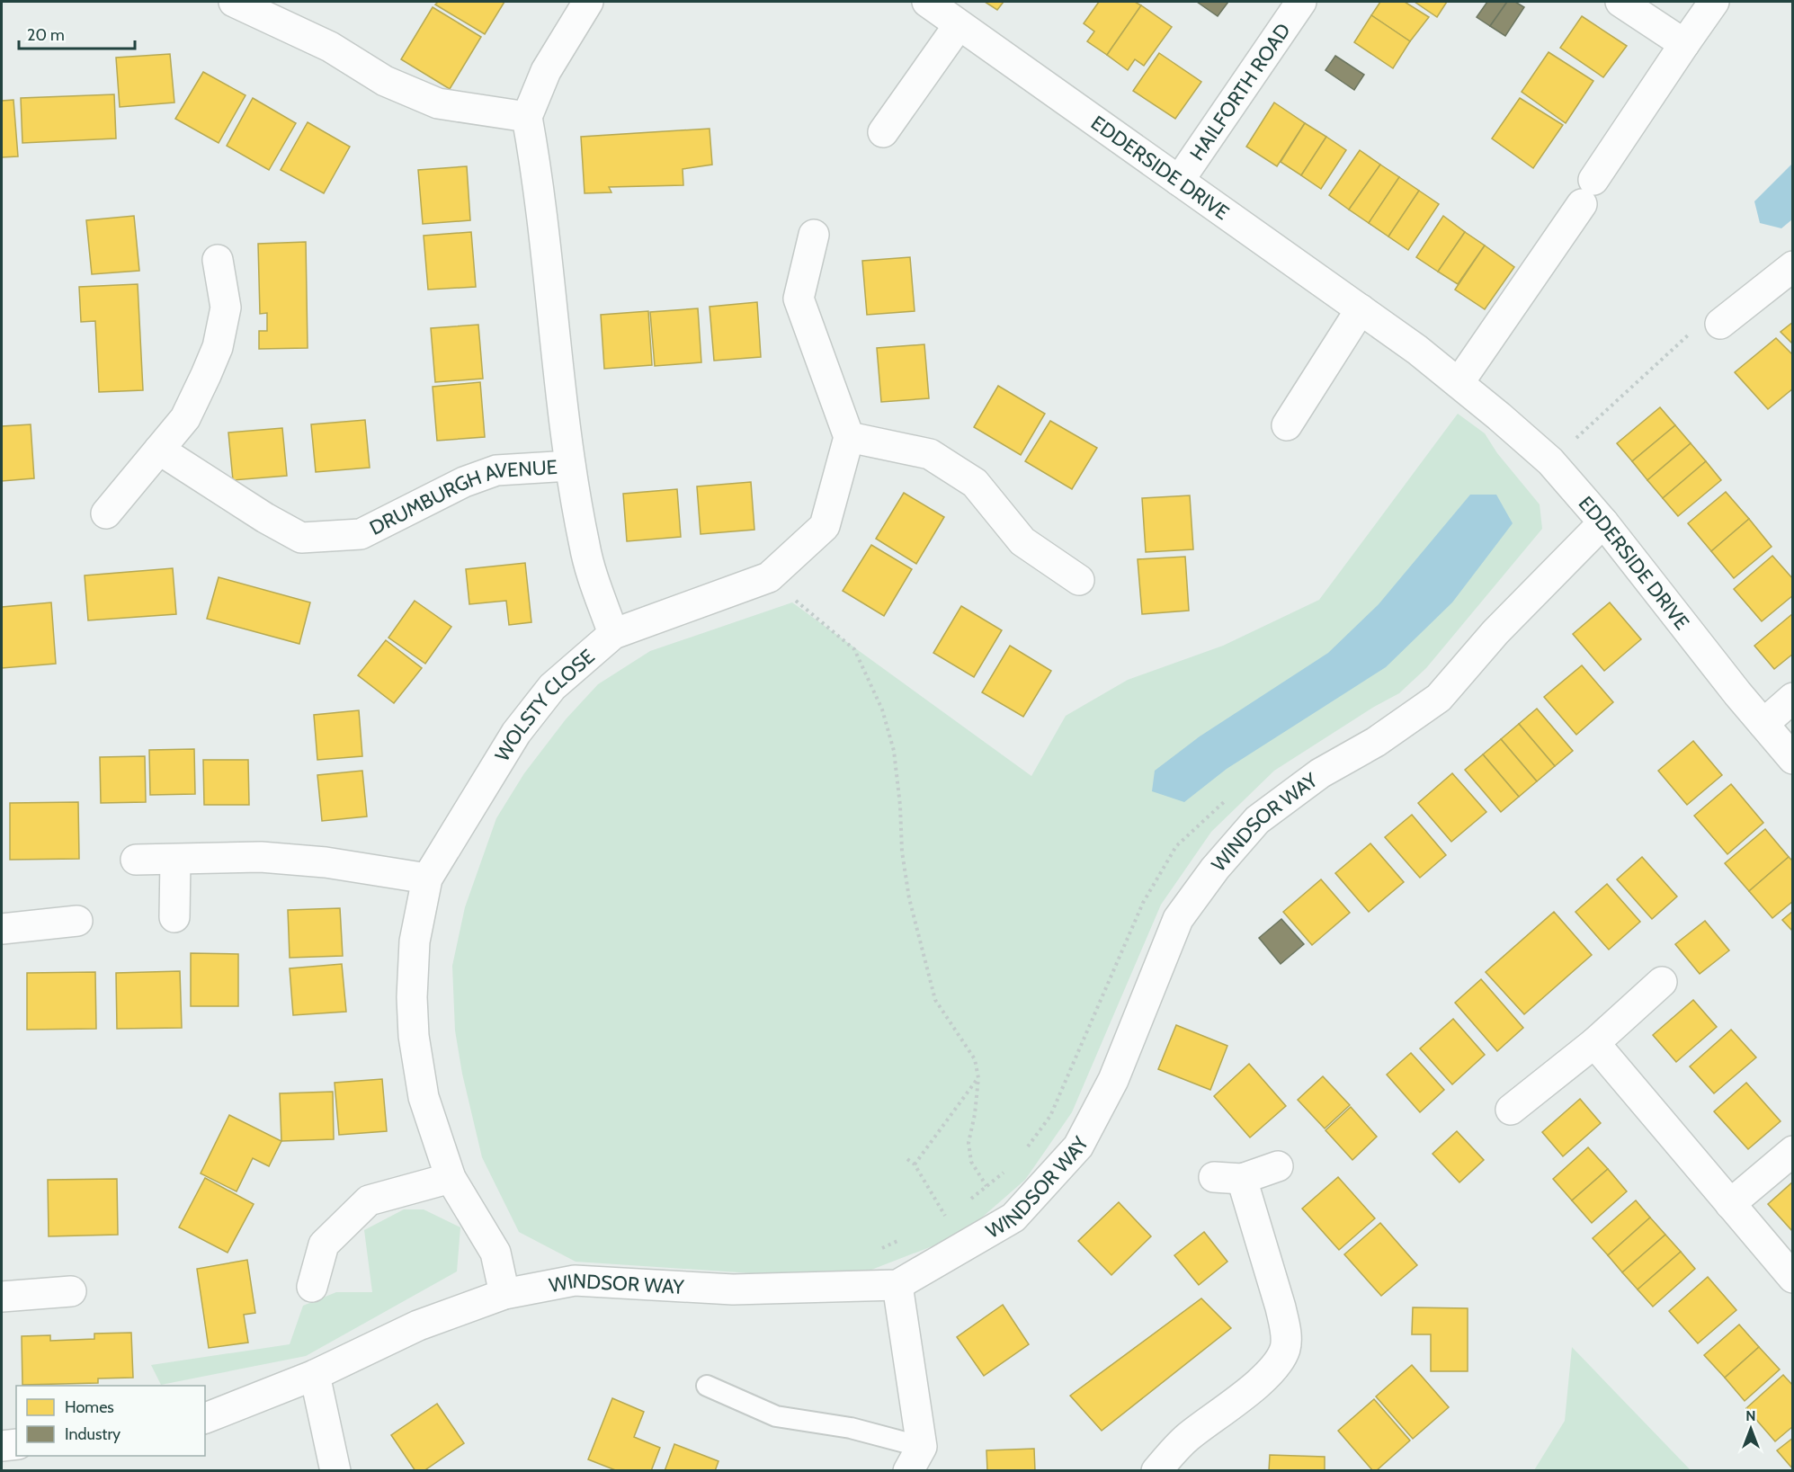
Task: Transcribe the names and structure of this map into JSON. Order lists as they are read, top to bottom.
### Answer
{
  "streets": {
    "street": [
      "HAILFORTH ROAD",
      "EDDERSIDE DRIVE",
      "DRUMBURGH AVENUE",
      "WOLSTY CLOSE",
      "WINDSOR WAY"
    ]
  },
  "crossings": [
    ["HAILFORTH ROAD", "EDDERSIDE DRIVE"],
    ["EDDERSIDE DRIVE", "WINDSOR WAY"],
    ["DRUMBURGH AVENUE", "WOLSTY CLOSE"],
    ["WOLSTY CLOSE", "WINDSOR WAY"]
  ],
  "legend": ["Homes", "Industry"],
  "scale_bar": "20 m",
  "north": "top"
}
